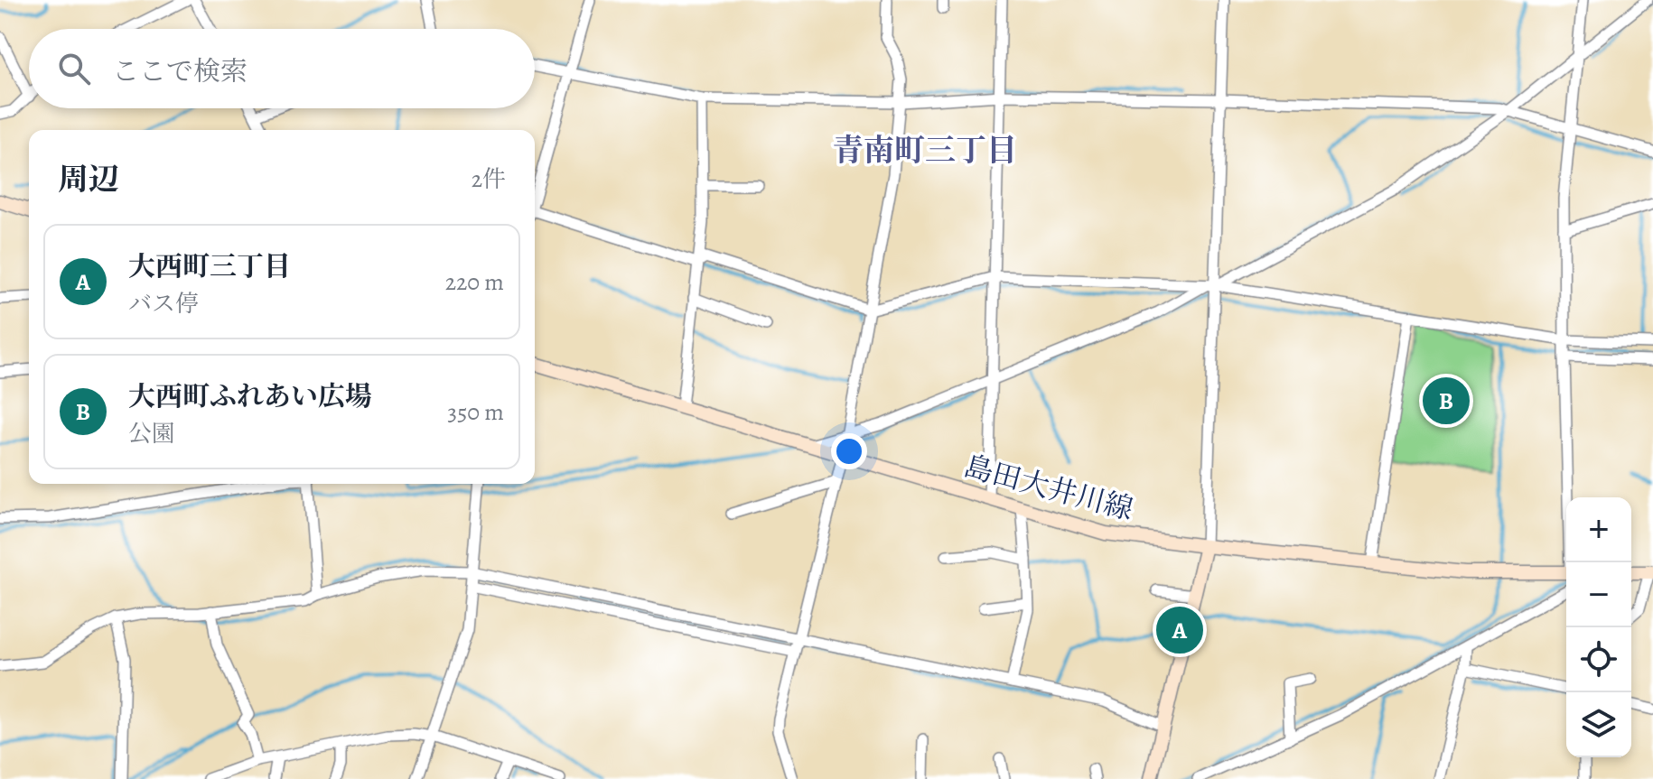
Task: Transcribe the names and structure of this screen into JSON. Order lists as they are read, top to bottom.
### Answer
{
  "streets": {
    "main road": ["島田大井川線"]
  },
  "districts": ["青南町三丁目"],
  "page": {
    "search": "ここで検索",
    "heading": ["周辺", "2件"],
    "list": [
      {
        "mark": "A",
        "name": "大西町三丁目",
        "note": "バス停",
        "value": "220 m"
      },
      {
        "mark": "B",
        "name": "大西町ふれあい広場",
        "note": "公園",
        "value": "350 m"
      }
    ],
    "pins": ["B", "A"],
    "map_buttons": ["+", "−"]
  }
}
